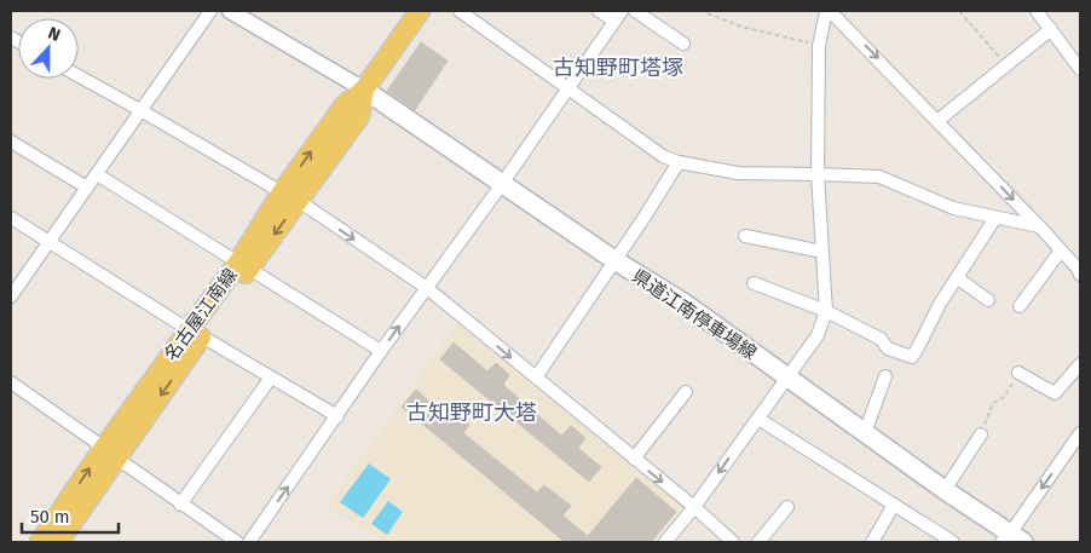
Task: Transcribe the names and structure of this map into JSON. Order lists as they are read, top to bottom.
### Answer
{
  "streets": {
    "main road": ["名古屋江南線", "県道江南停車場線"]
  },
  "crossings": [
    ["名古屋江南線", "県道江南停車場線"]
  ],
  "districts": ["古知野町塔塚", "古知野町大塔"],
  "scale_bar": "50 m",
  "north": "top"
}
